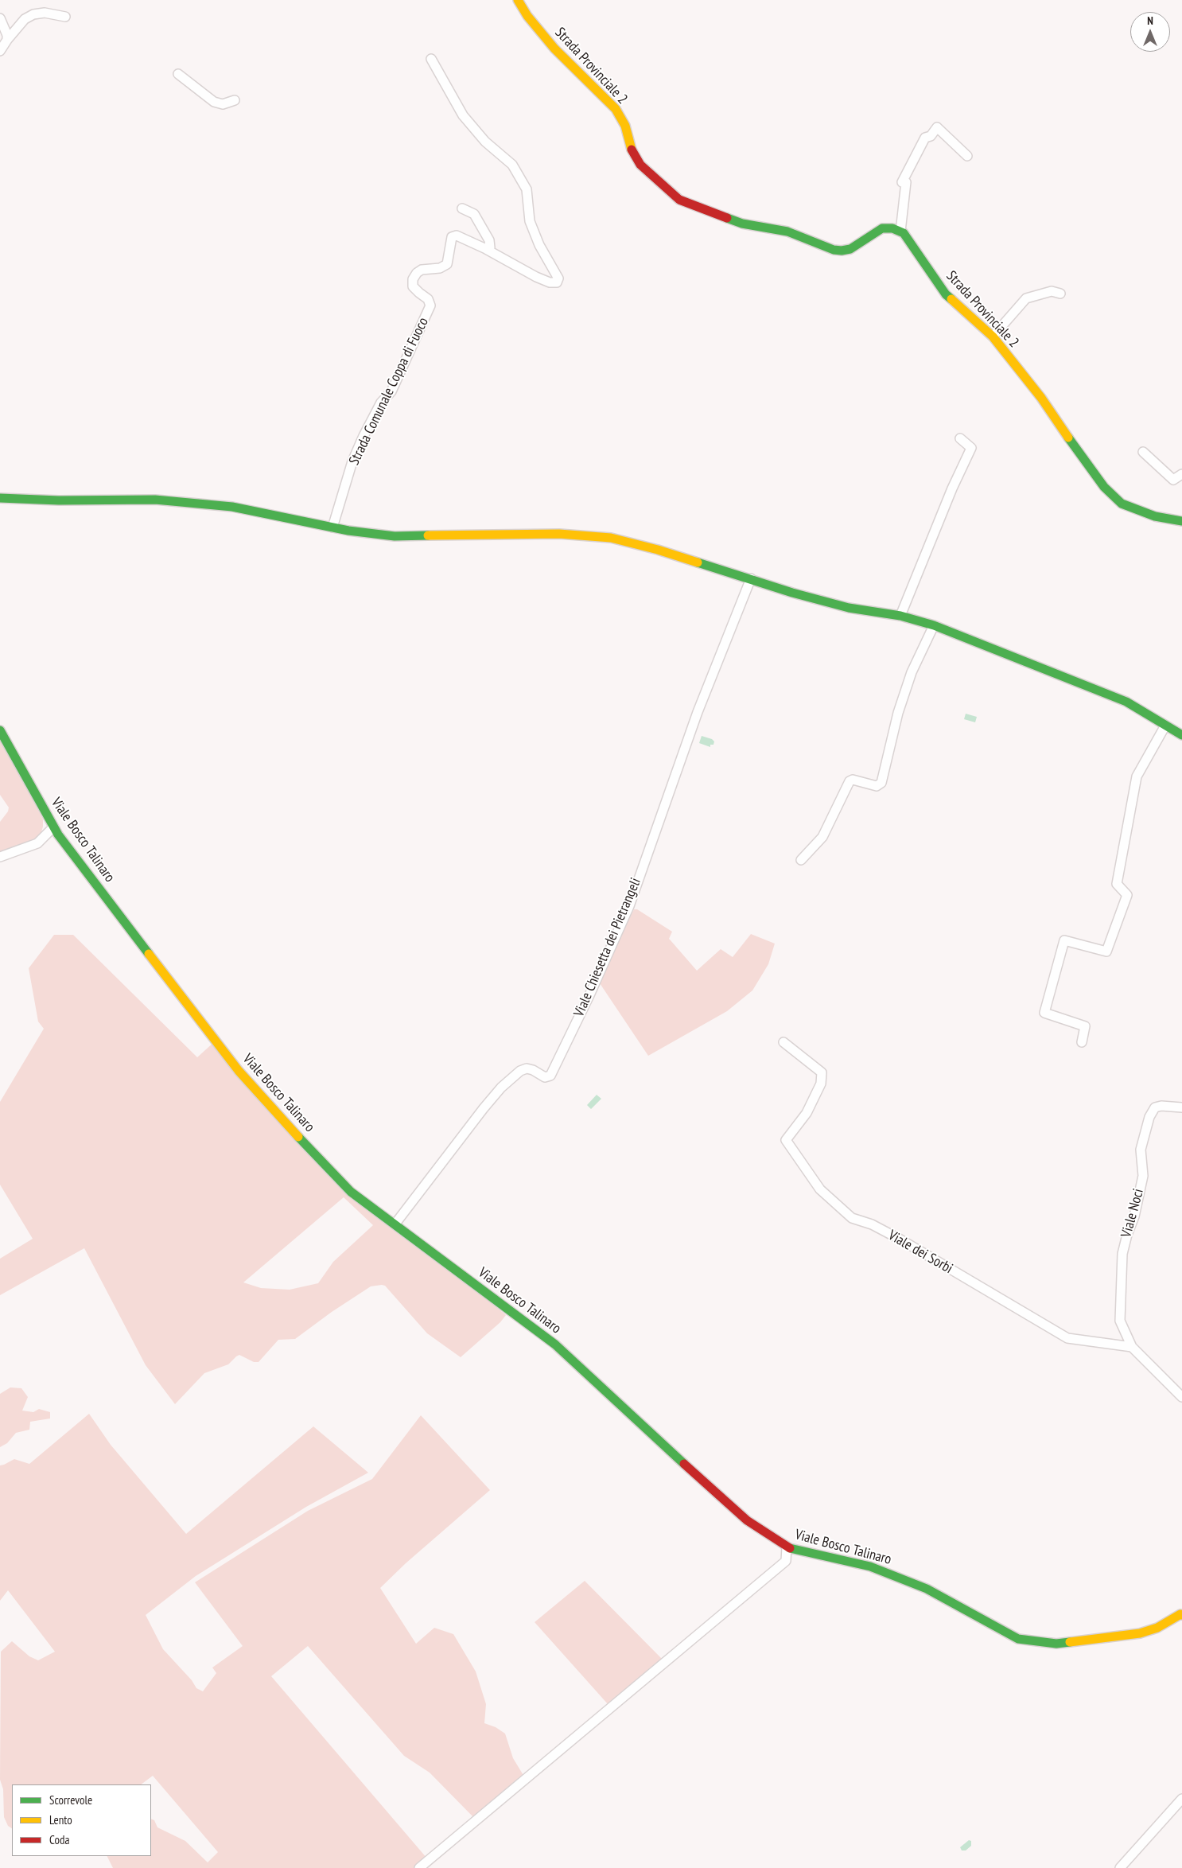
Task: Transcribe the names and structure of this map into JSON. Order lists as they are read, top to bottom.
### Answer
{
  "streets": {
    "street": [
      "Strada Provinciale 2",
      "Strada Comunale Coppa di Fuoco",
      "Viale Bosco Talinaro",
      "Viale Chiesetta dei Pietrangeli",
      "Viale Noci",
      "Viale dei Sorbi"
    ]
  },
  "crossings": [
    ["Viale Bosco Talinaro", "Viale Chiesetta dei Pietrangeli"],
    ["Viale Noci", "Viale dei Sorbi"]
  ],
  "legend": ["Scorrevole", "Lento", "Coda"],
  "north": "top"
}
